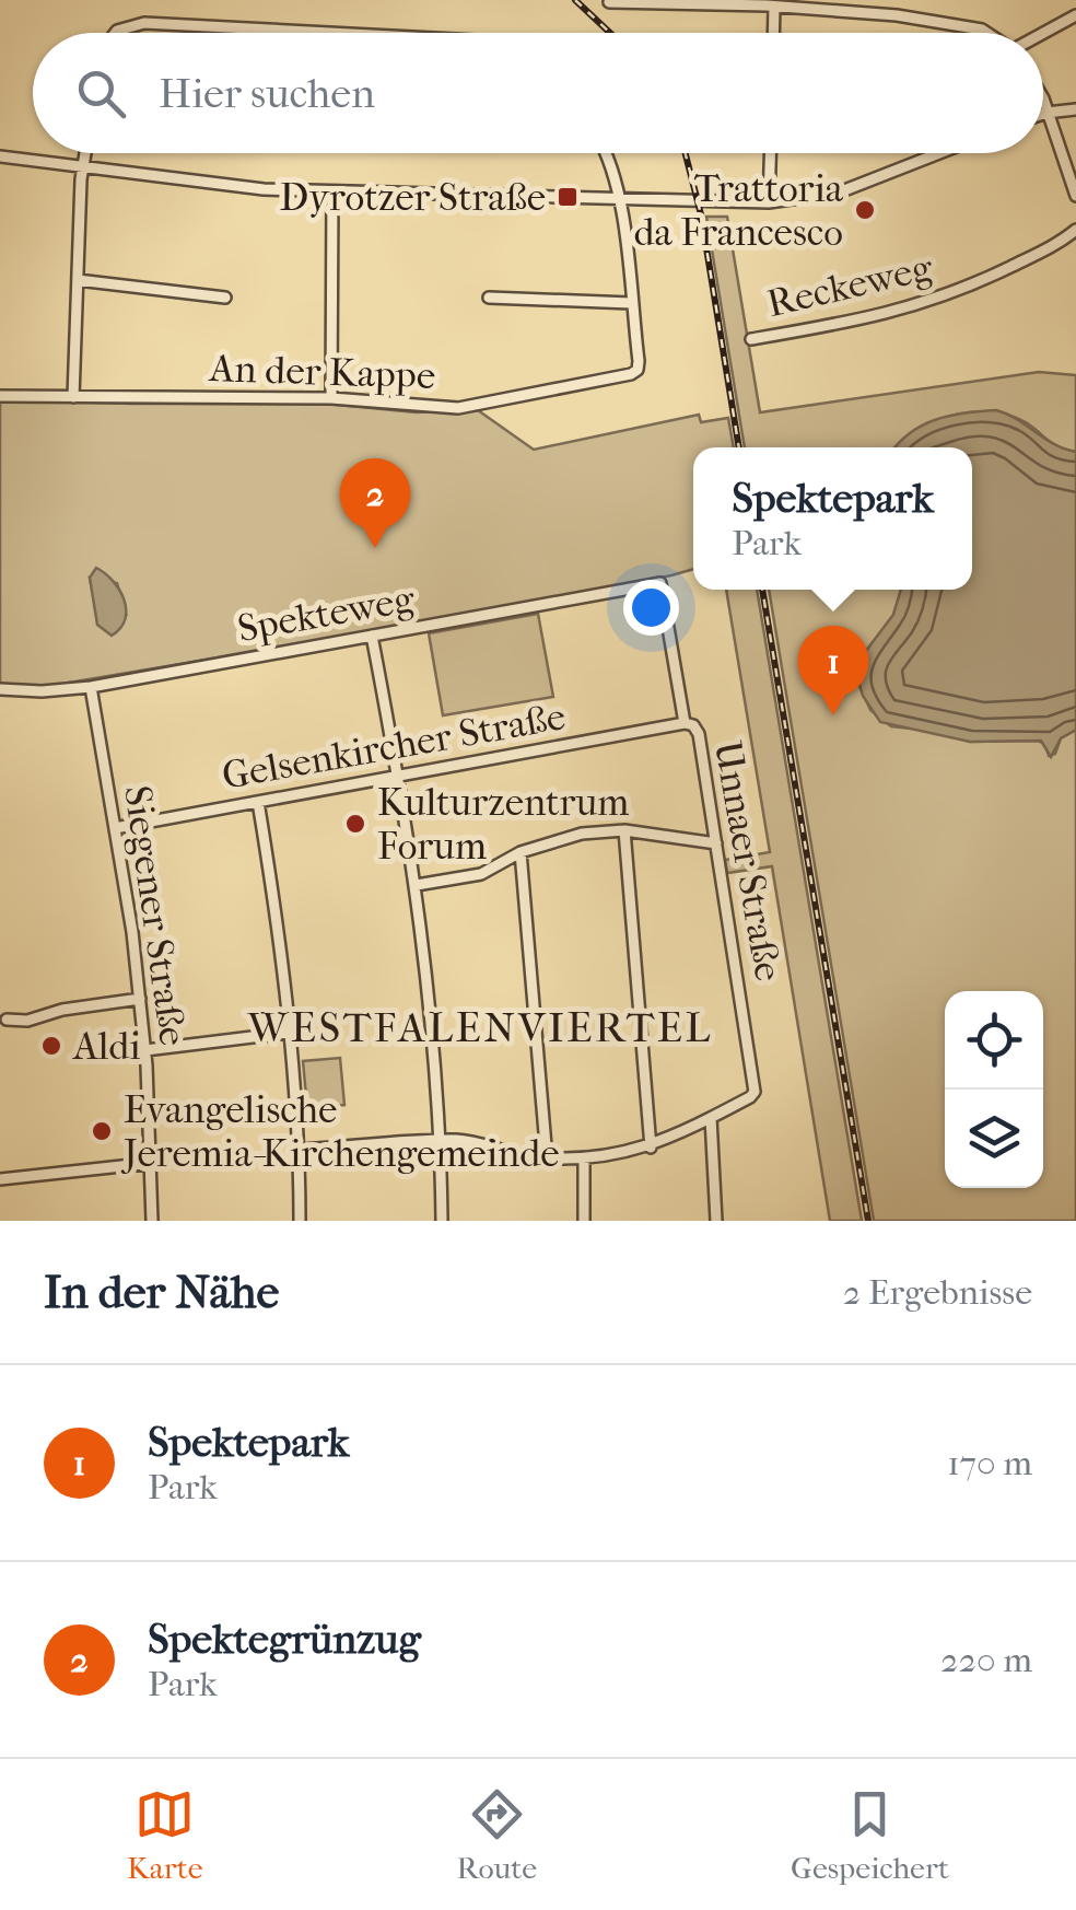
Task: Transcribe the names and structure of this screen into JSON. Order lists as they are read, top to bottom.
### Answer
{
  "streets": {
    "street": [
      "Reckeweg",
      "An der Kappe",
      "Spekteweg",
      "Gelsenkircher Straße",
      "Unnaer Straße",
      "Siegener Straße"
    ]
  },
  "crossings": [
    ["Spekteweg", "Unnaer Straße"],
    ["Spekteweg", "Siegener Straße"],
    ["Gelsenkircher Straße", "Unnaer Straße"],
    ["Gelsenkircher Straße", "Siegener Straße"]
  ],
  "districts": ["WESTFALENVIERTEL"],
  "places": {
    "transit": ["Dyrotzer Straße"],
    "other": [
      "Trattoria da Francesco",
      "Kulturzentrum Forum",
      "Aldi",
      "Evangelische Jeremia-Kirchengemeinde"
    ]
  },
  "page": {
    "search": "Hier suchen",
    "popup": ["Spektepark", "Park"],
    "pins": ["2", "1"],
    "heading": ["In der Nähe", "2 Ergebnisse"],
    "list": [
      {
        "mark": "1",
        "name": "Spektepark",
        "note": "Park",
        "value": "170 m"
      },
      {
        "mark": "2",
        "name": "Spektegrünzug",
        "note": "Park",
        "value": "220 m"
      }
    ],
    "nav": ["Karte", "Route", "Gespeichert"]
  }
}
